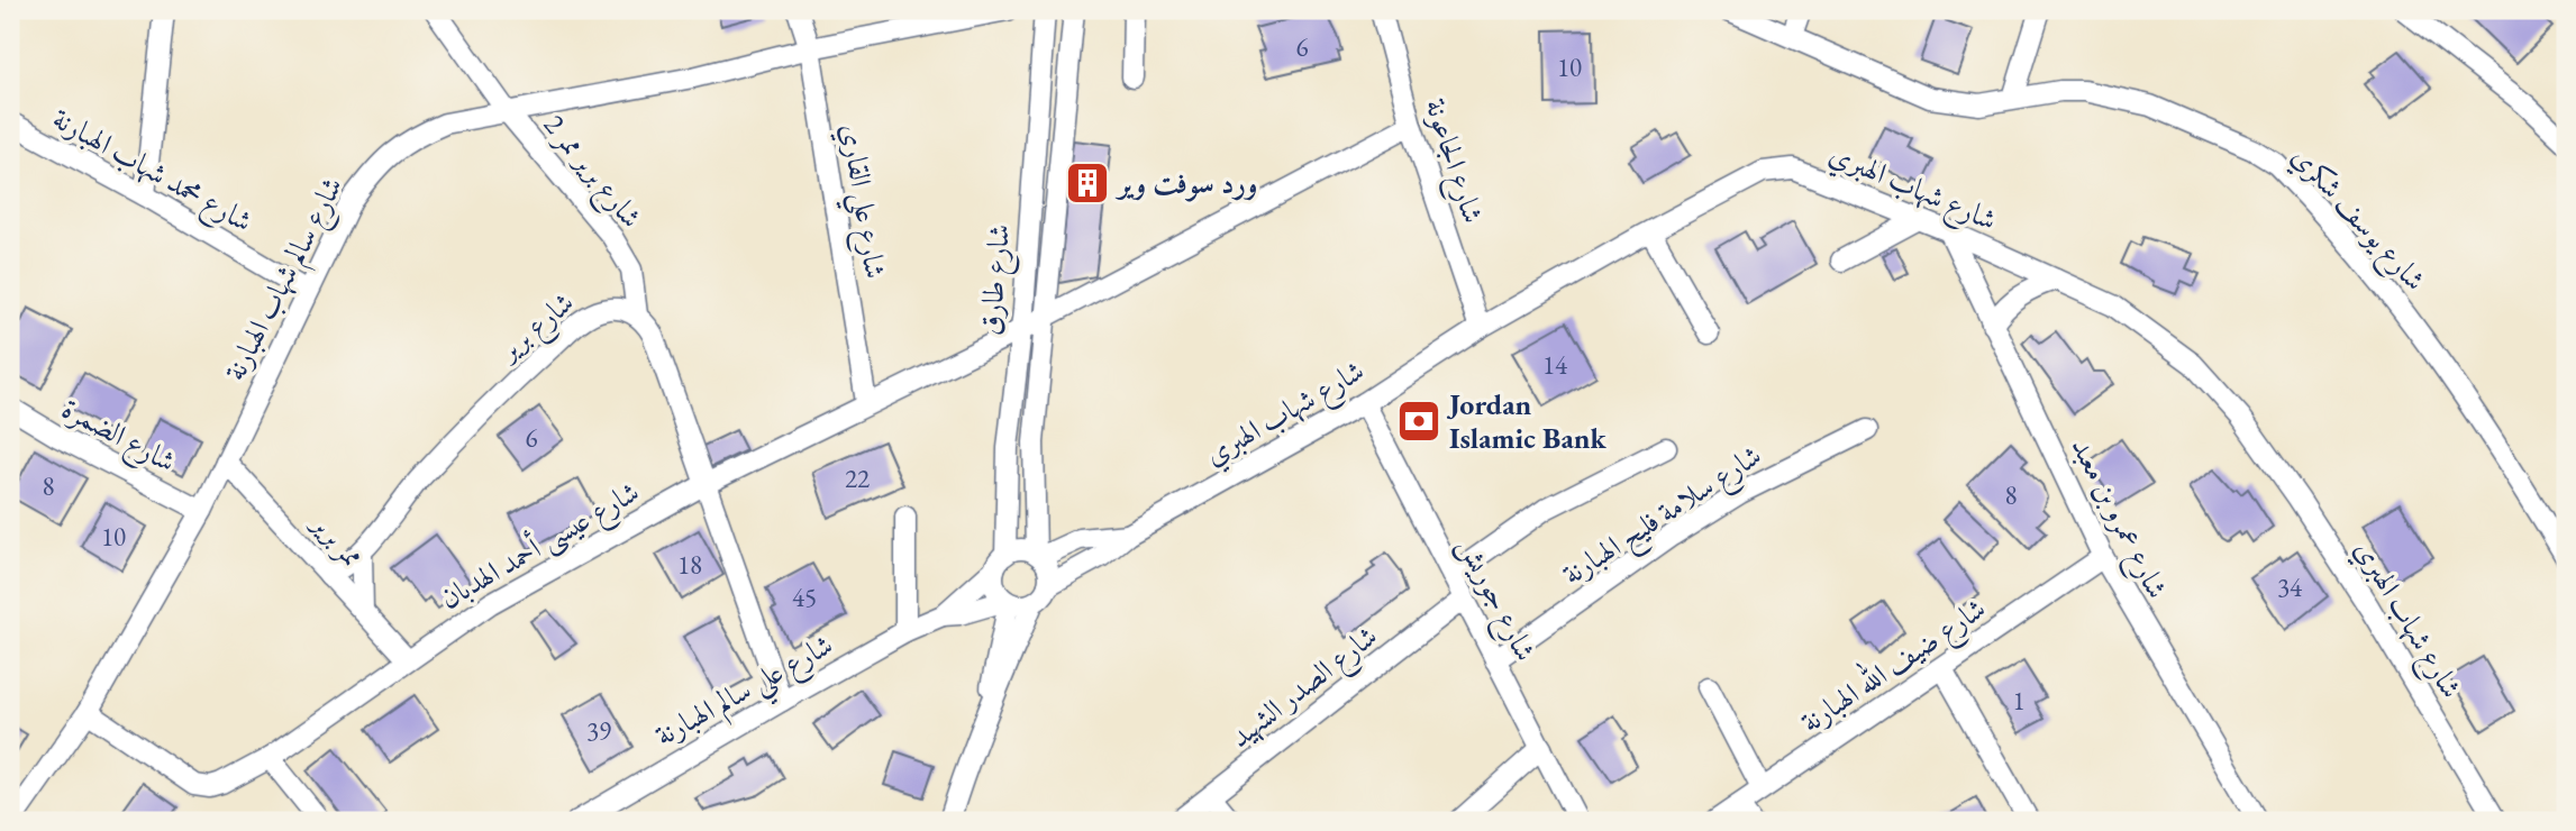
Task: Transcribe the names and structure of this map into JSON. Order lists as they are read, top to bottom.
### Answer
{
  "streets": {
    "street": [
      "شارع الجاعونة",
      "شارع محمد شهاب الهبارنة",
      "شارع برير ممر 2",
      "شارع شهاب الهبري",
      "شارع علي القاري",
      "شارع يوسف شكري",
      "شارع سالم شهاب الهبارنة",
      "شارع طارق",
      "شارع برير",
      "شارع الضمرة",
      "شارع سلامة فليح الهبارنة",
      "شارع عمرو بن معبد",
      "ممر برير",
      "شارع عيسى أحمد الهدبان",
      "شارع جوريش",
      "شارع ضيف الله الهبارنة",
      "شارع الصدر الشهيد",
      "شارع علي سالم الهبارنة"
    ]
  },
  "crossings": [
    ["شارع الجاعونة", "شارع شهاب الهبري"],
    ["شارع الجاعونة", "شارع عيسى أحمد الهدبان"],
    ["شارع محمد شهاب الهبارنة", "شارع سالم شهاب الهبارنة"],
    ["شارع برير ممر 2", "شارع سالم شهاب الهبارنة"],
    ["شارع برير ممر 2", "شارع برير"],
    ["شارع شهاب الهبري", "شارع طارق"],
    ["شارع شهاب الهبري", "شارع عمرو بن معبد"],
    ["شارع شهاب الهبري", "شارع جوريش"],
    ["شارع شهاب الهبري", "شارع علي سالم الهبارنة"],
    ["شارع علي القاري", "شارع سالم شهاب الهبارنة"],
    ["شارع علي القاري", "شارع عيسى أحمد الهدبان"],
    ["شارع سالم شهاب الهبارنة", "شارع الضمرة"],
    ["شارع سالم شهاب الهبارنة", "ممر برير"],
    ["شارع سالم شهاب الهبارنة", "شارع عيسى أحمد الهدبان"],
    ["شارع طارق", "شارع عيسى أحمد الهدبان"],
    ["شارع طارق", "شارع علي سالم الهبارنة"],
    ["شارع برير", "ممر برير"],
    ["شارع سلامة فليح الهبارنة", "شارع جوريش"],
    ["شارع عمرو بن معبد", "شارع ضيف الله الهبارنة"],
    ["ممر برير", "شارع عيسى أحمد الهدبان"],
    ["شارع جوريش", "شارع الصدر الشهيد"]
  ],
  "places": {
    "building": ["ورد سوفت وير"],
    "bank": ["Jordan Islamic Bank"]
  },
  "house_numbers": [
    "6",
    "10",
    "14",
    "6",
    "22",
    "8",
    "8",
    "10",
    "18",
    "34",
    "45",
    "1",
    "39"
  ]
}
